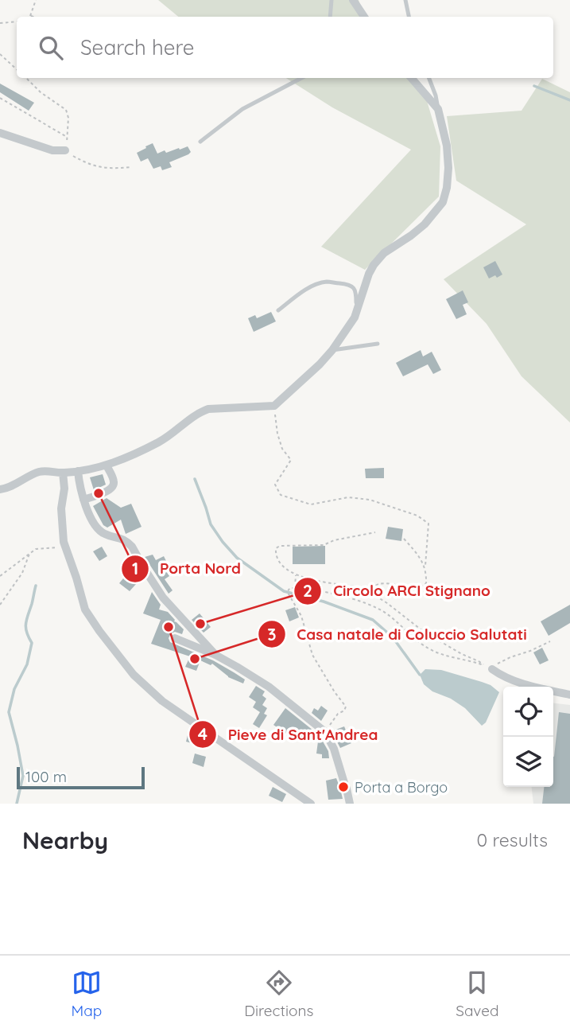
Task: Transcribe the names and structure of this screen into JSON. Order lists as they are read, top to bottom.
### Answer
{
  "places": [
    "Porta Nord",
    "Circolo ARCI Stignano",
    "Pieve di Sant'Andrea",
    "Casa natale di Coluccio Salutati",
    "Porta a Borgo"
  ],
  "scale_bar": "100 m",
  "page": {
    "search": "Search here",
    "scale": "100 m",
    "heading": ["Nearby", "0 results"],
    "nav": ["Map", "Directions", "Saved"]
  }
}
